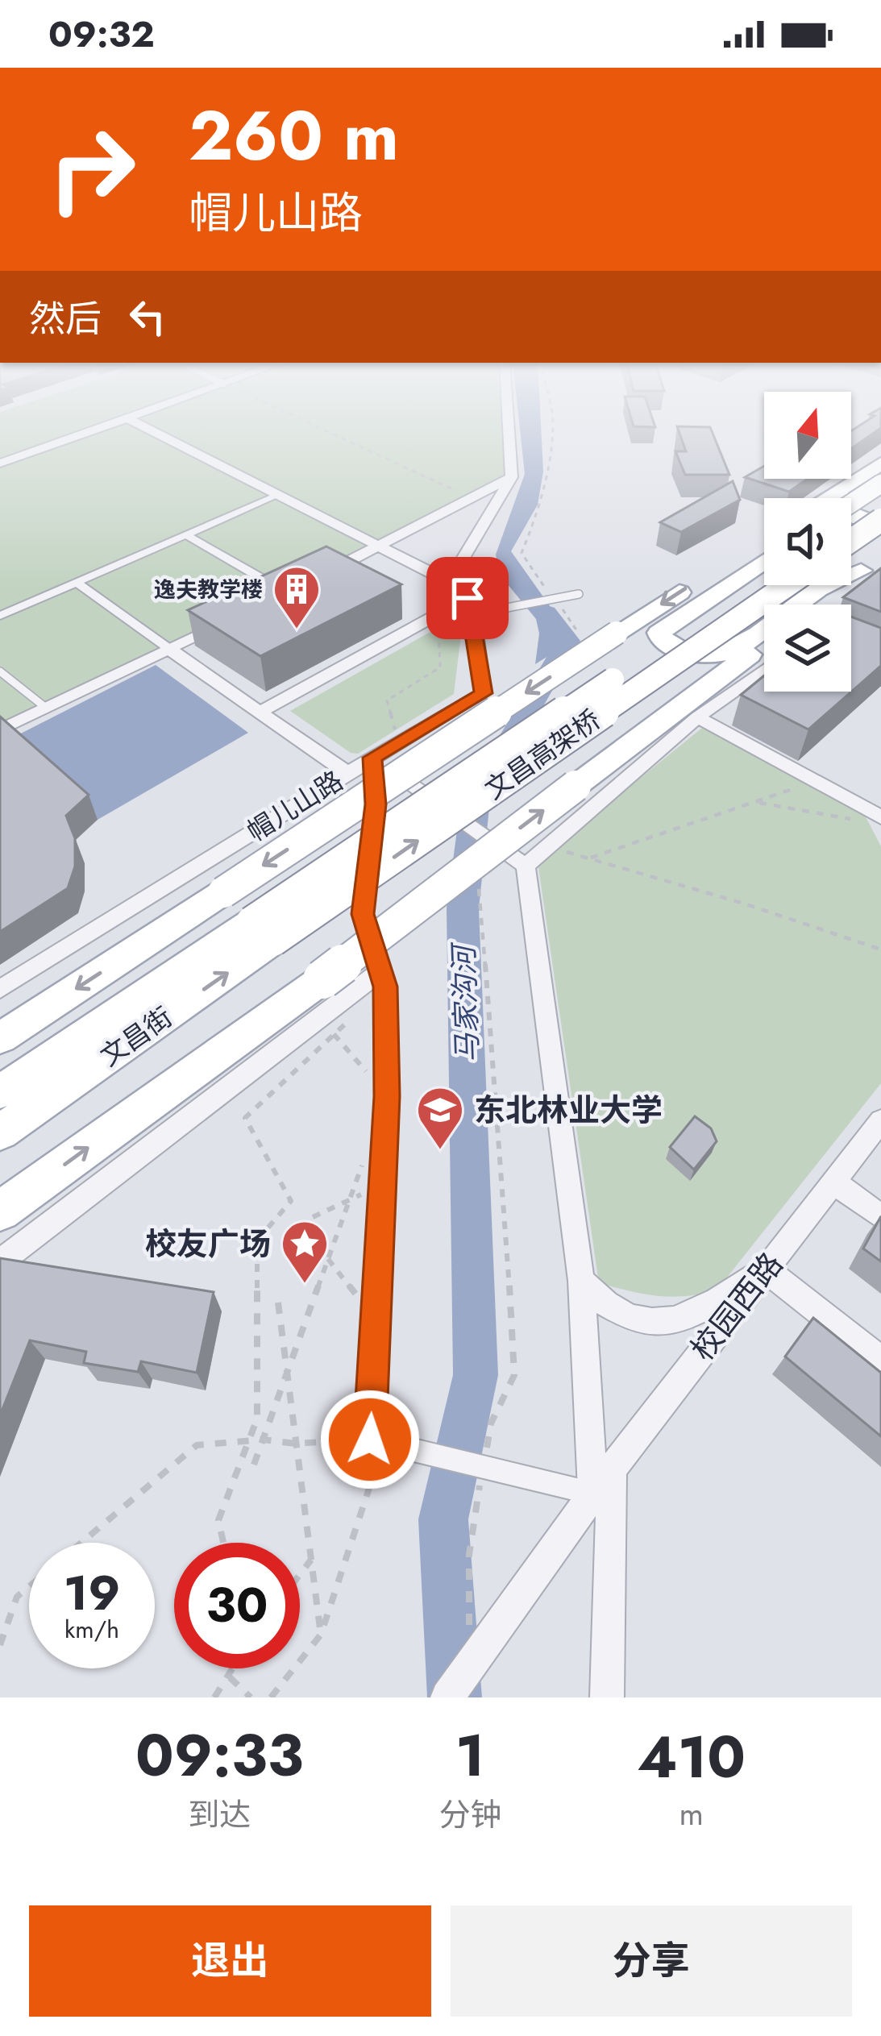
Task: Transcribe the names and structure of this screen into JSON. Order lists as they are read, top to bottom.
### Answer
{
  "streets": {
    "main road": ["文昌高架桥", "文昌街"],
    "street": ["帽儿山路", "校园西路"]
  },
  "crossings": [
    ["文昌高架桥", "文昌街"]
  ],
  "water": ["马家沟河"],
  "places": {
    "building": ["逸夫教学楼"],
    "school or university": ["东北林业大学"],
    "place": ["校友广场"]
  },
  "north": "top",
  "page": {
    "status": "09:32",
    "turn": ["260 m", "帽儿山路"],
    "then": "然后",
    "speed": "19 km/h",
    "limit": "30",
    "eta": [
      "09:33",
      "到达",
      "1",
      "分钟",
      "410",
      "m"
    ],
    "buttons": ["退出", "分享"]
  }
}
